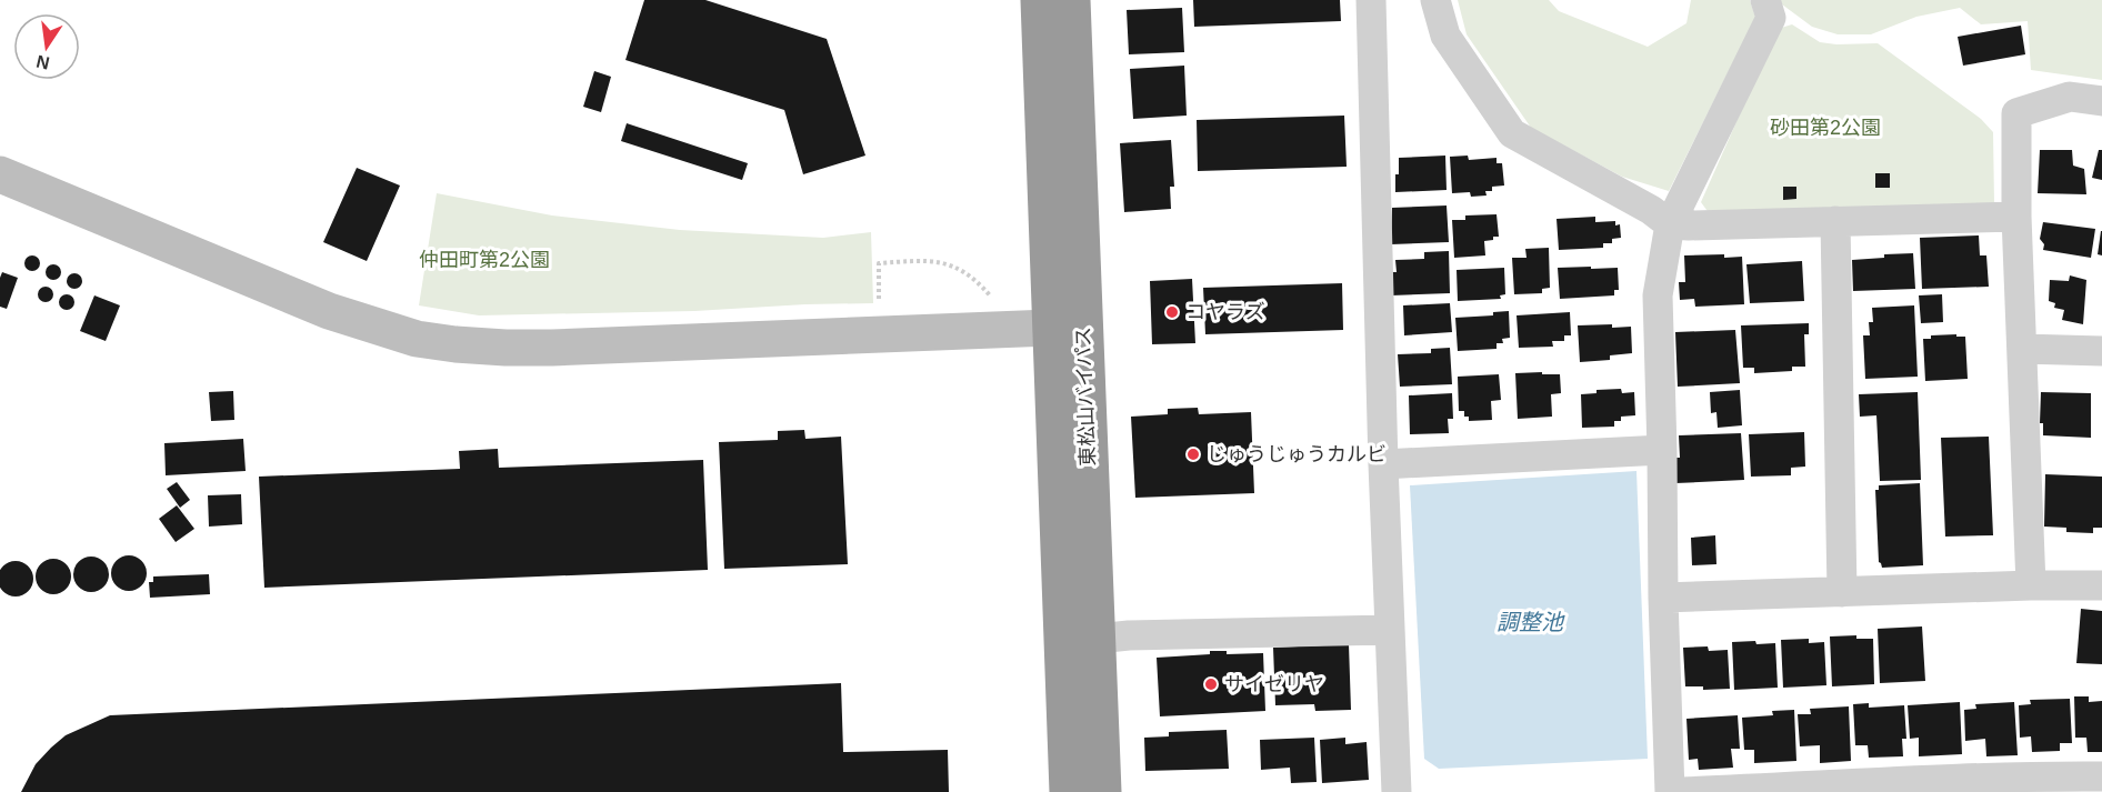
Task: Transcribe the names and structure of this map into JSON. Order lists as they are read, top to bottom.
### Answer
{
  "streets": {
    "highway": ["東松山バイパス"]
  },
  "water": ["調整池"],
  "parks": ["砂田第2公園", "仲田町第2公園"],
  "places": ["コヤラズ", "じゅうじゅうカルビ", "サイゼリヤ"],
  "north": "bottom"
}
